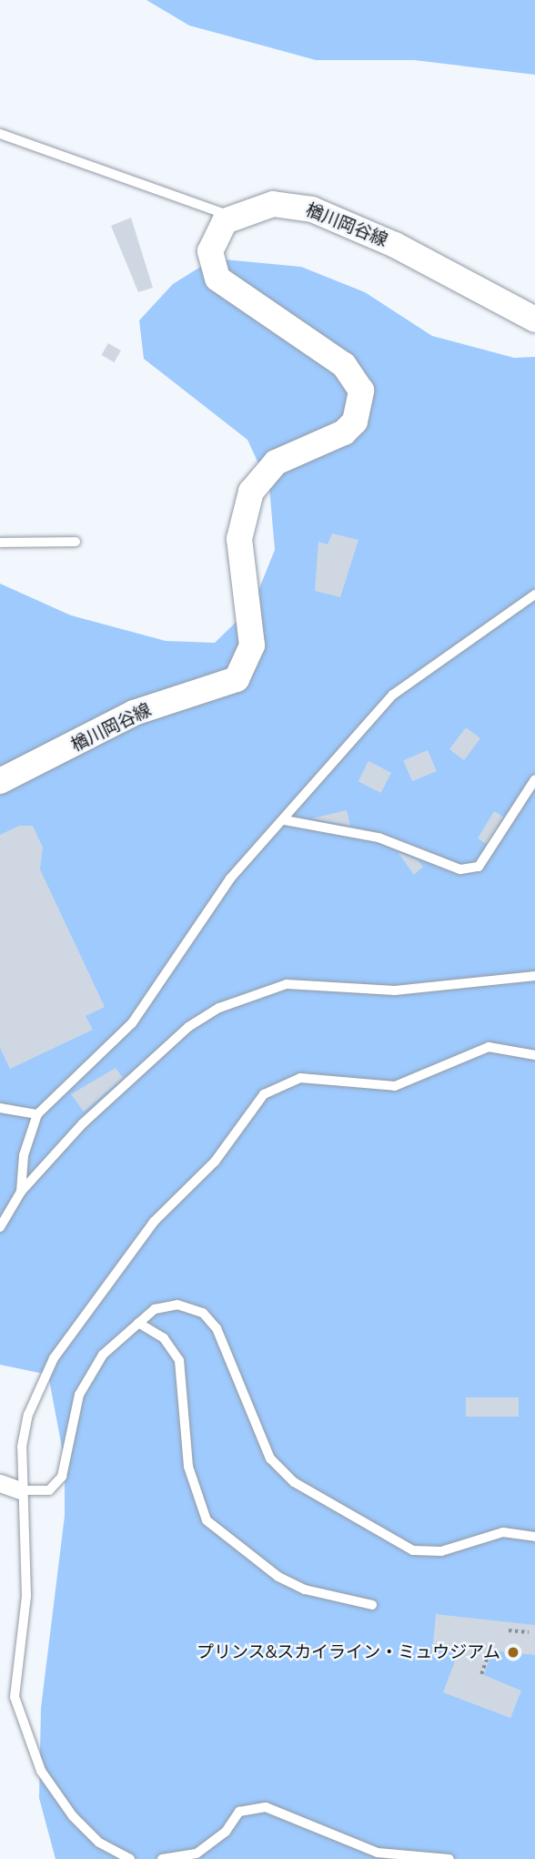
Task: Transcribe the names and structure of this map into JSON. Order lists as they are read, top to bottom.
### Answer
{
  "streets": {
    "main road": ["楢川岡谷線"]
  },
  "places": ["プリンス&スカイライン・ミュウジアム"]
}
